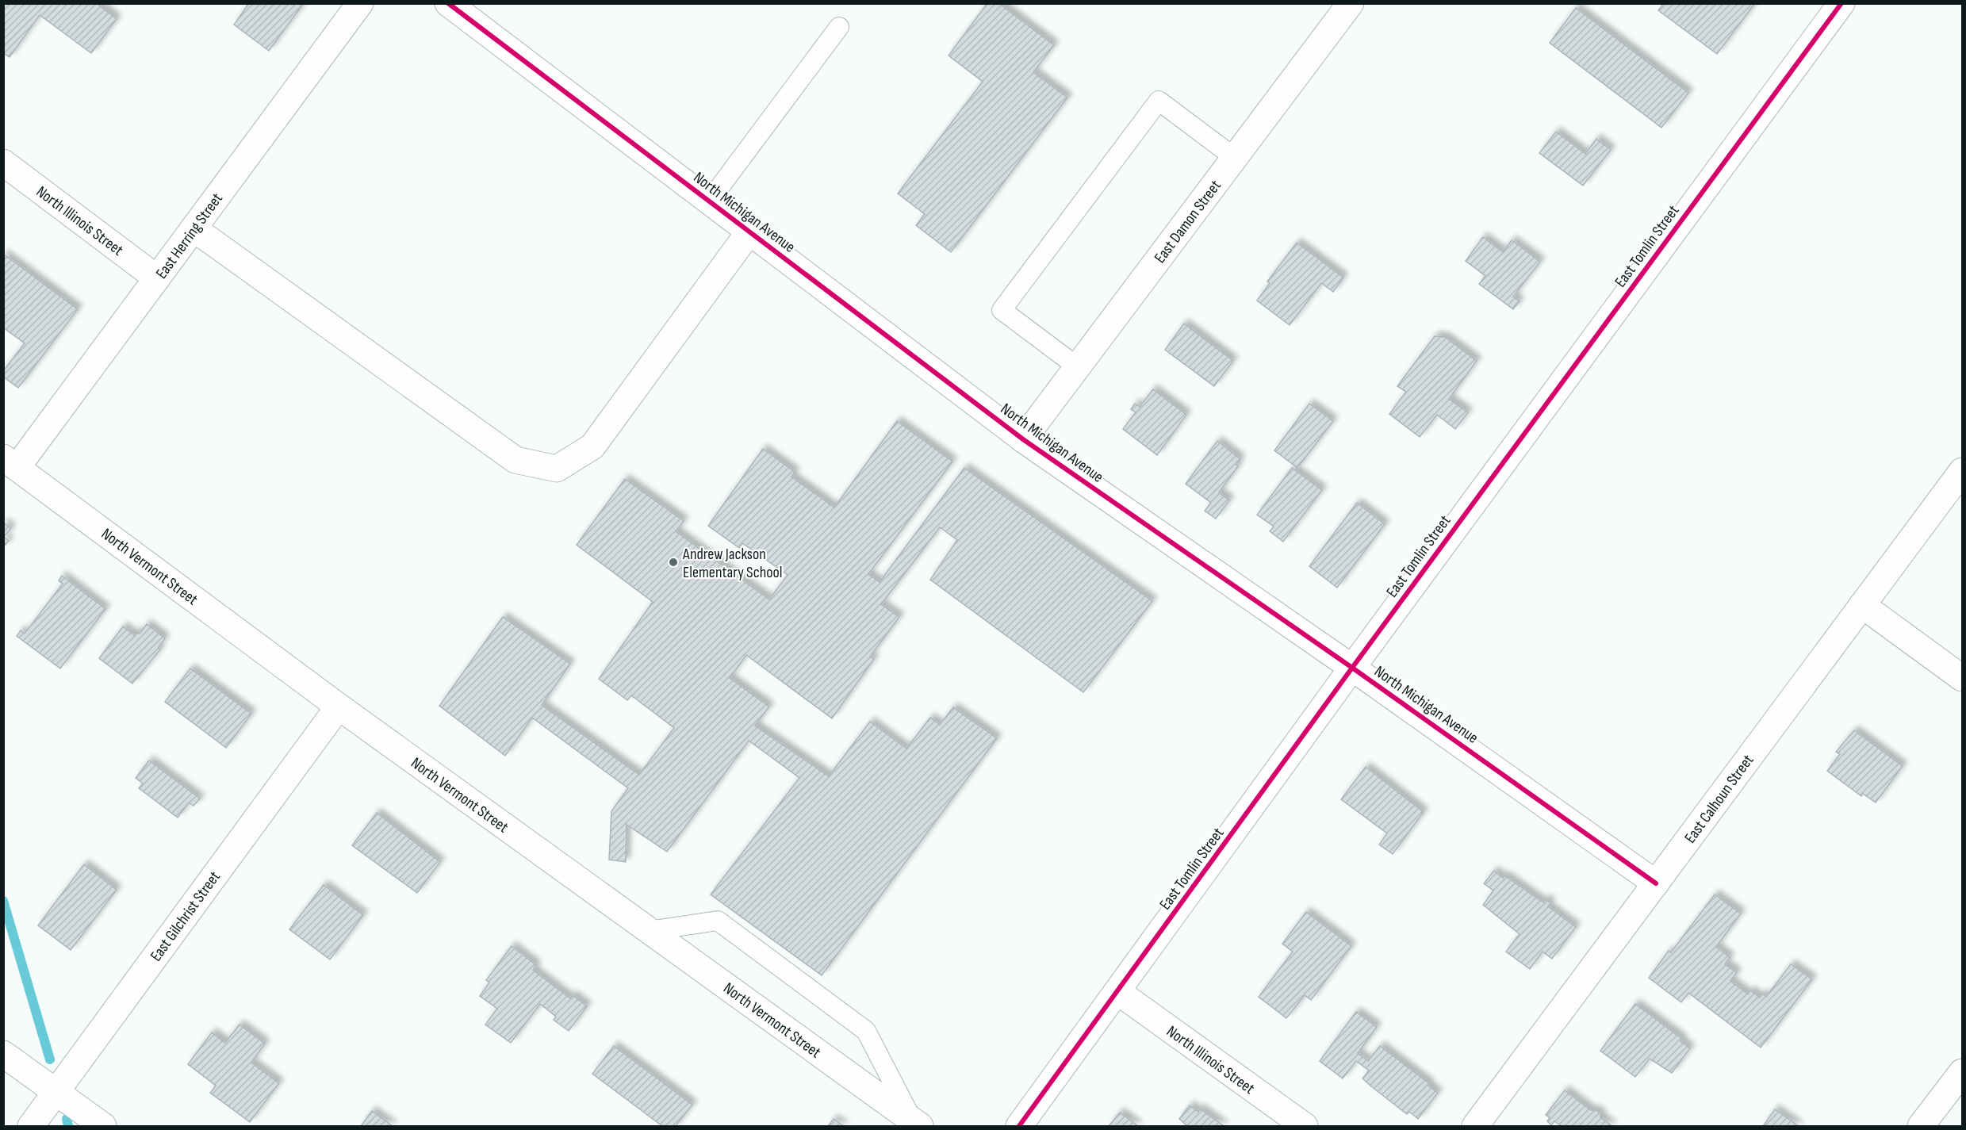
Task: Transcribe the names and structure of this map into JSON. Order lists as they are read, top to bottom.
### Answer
{
  "streets": {
    "street": [
      "North Michigan Avenue",
      "North Illinois Street",
      "East Damon Street",
      "East Herring Street",
      "East Tomlin Street",
      "North Vermont Street",
      "East Calhoun Street",
      "East Gilchrist Street"
    ]
  },
  "crossings": [
    ["North Michigan Avenue", "East Damon Street"],
    ["North Michigan Avenue", "East Tomlin Street"],
    ["North Michigan Avenue", "East Calhoun Street"],
    ["North Illinois Street", "East Herring Street"],
    ["North Illinois Street", "East Tomlin Street"],
    ["East Herring Street", "North Vermont Street"],
    ["North Vermont Street", "East Gilchrist Street"]
  ],
  "places": ["Andrew Jackson Elementary School"]
}
